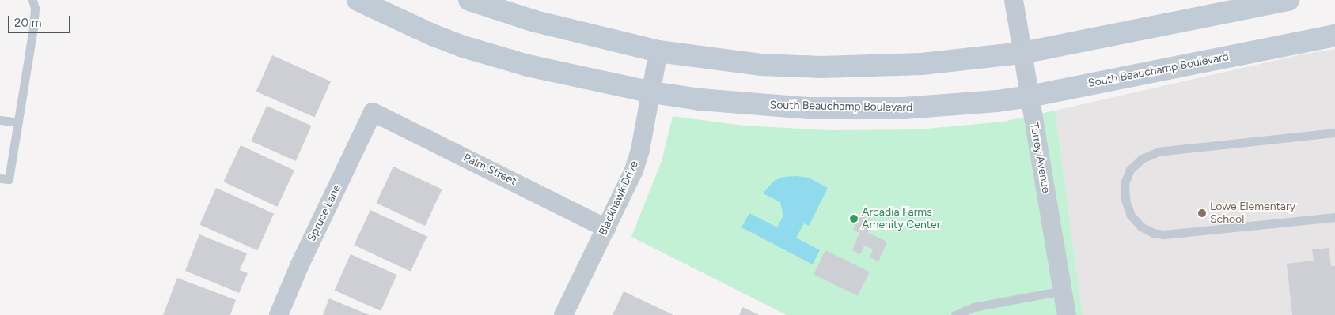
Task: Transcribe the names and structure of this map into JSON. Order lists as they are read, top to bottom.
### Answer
{
  "streets": {
    "street": [
      "South Beauchamp Boulevard",
      "Torrey Avenue",
      "Palm Street",
      "Blackhawk Drive",
      "Spruce Lane"
    ]
  },
  "crossings": [
    ["South Beauchamp Boulevard", "Torrey Avenue"],
    ["South Beauchamp Boulevard", "Blackhawk Drive"],
    ["Palm Street", "Blackhawk Drive"],
    ["Palm Street", "Spruce Lane"]
  ],
  "places": ["Lowe Elementary School", "Arcadia Farms Amenity Center"],
  "scale_bar": "20 m"
}
